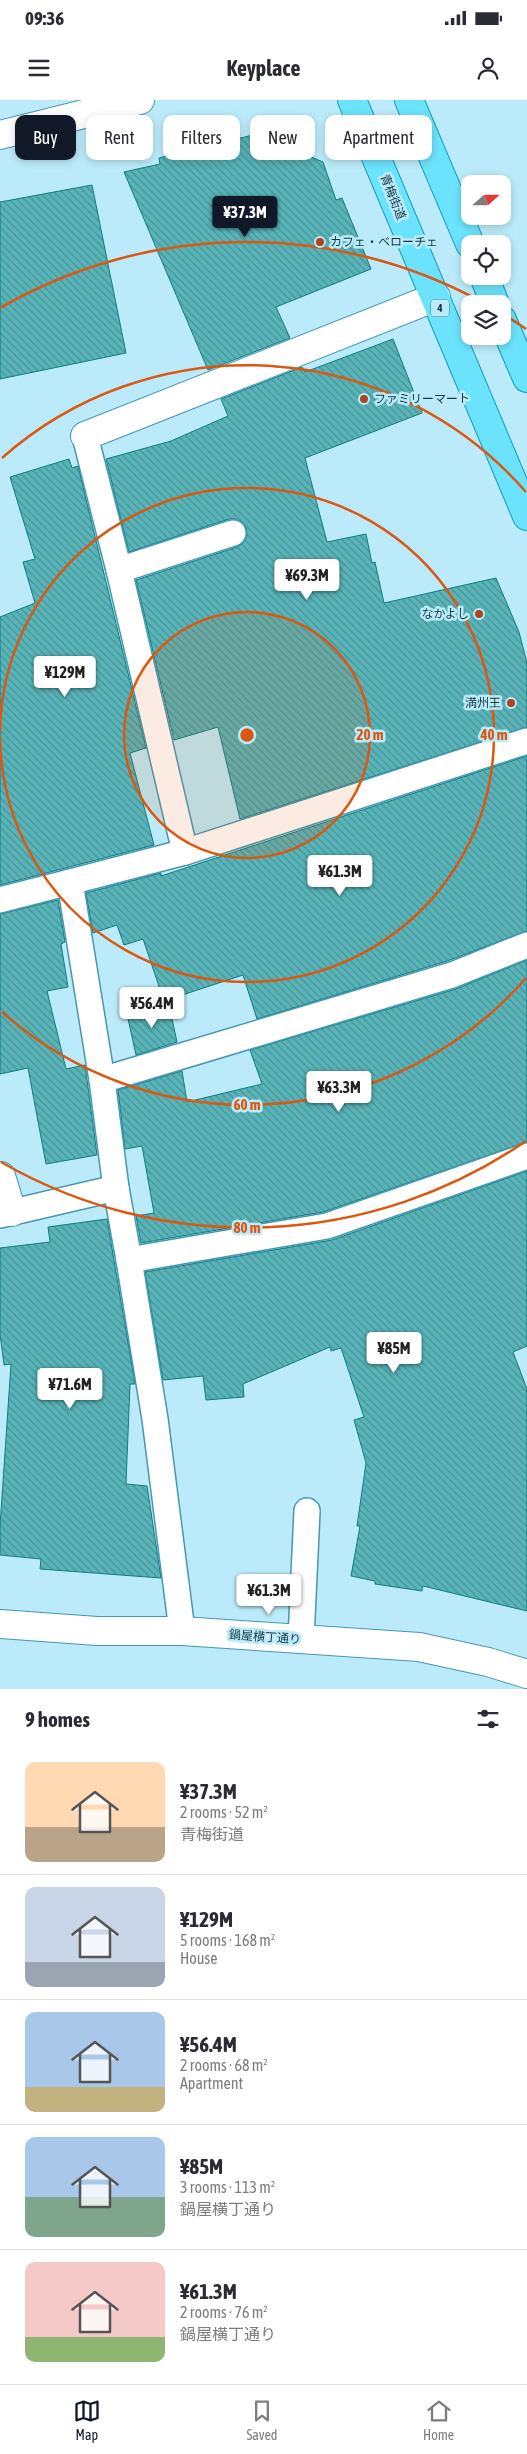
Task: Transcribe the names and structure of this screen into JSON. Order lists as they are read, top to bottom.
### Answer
{
  "streets": {
    "main road": ["青梅街道", "4"],
    "street": ["鍋屋横丁通り"]
  },
  "places": [
    "カフェ・ベローチェ",
    "ファミリーマート",
    "なかよし",
    "満州王"
  ],
  "north": "right",
  "page": {
    "status": "09:36",
    "header": "Keyplace",
    "chip": [
      "Buy",
      "Rent",
      "Filters",
      "New",
      "Apartment"
    ],
    "price": [
      "¥37.3M",
      "¥69.3M",
      "¥129M",
      "¥61.3M",
      "¥56.4M",
      "¥63.3M",
      "¥85M",
      "¥71.6M",
      "¥61.3M"
    ],
    "heading": "9 homes",
    "list": [
      {
        "name": "¥37.3M",
        "note": "2 rooms · 52 m² · 青梅街道"
      },
      {
        "name": "¥129M",
        "note": "5 rooms · 168 m² · House"
      },
      {
        "name": "¥56.4M",
        "note": "2 rooms · 68 m² · Apartment"
      },
      {
        "name": "¥85M",
        "note": "3 rooms · 113 m² · 鍋屋横丁通り"
      },
      {
        "name": "¥61.3M",
        "note": "2 rooms · 76 m² · 鍋屋横丁通り"
      }
    ],
    "tabs": ["Map", "Saved", "Home"]
  },
  "rings": [
    "20 m",
    "40 m",
    "60 m",
    "80 m"
  ]
}
